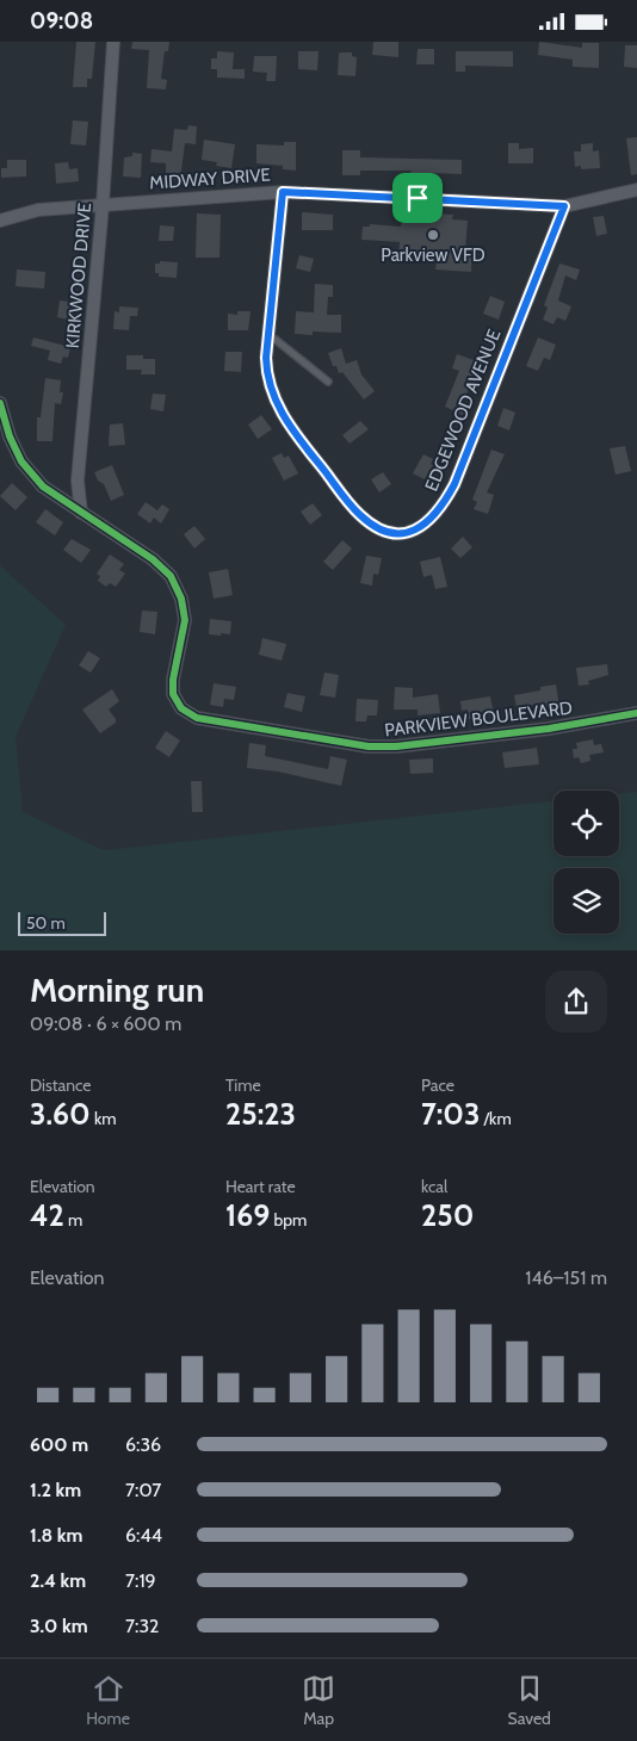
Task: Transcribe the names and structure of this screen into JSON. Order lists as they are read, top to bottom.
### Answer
{
  "streets": {
    "street": [
      "MIDWAY DRIVE",
      "KIRKWOOD DRIVE",
      "EDGEWOOD AVENUE",
      "PARKVIEW BOULEVARD"
    ]
  },
  "crossings": [
    ["MIDWAY DRIVE", "KIRKWOOD DRIVE"],
    ["MIDWAY DRIVE", "EDGEWOOD AVENUE"],
    ["KIRKWOOD DRIVE", "PARKVIEW BOULEVARD"]
  ],
  "places": ["Parkview VFD"],
  "scale_bar": "50 m",
  "page": {
    "status": "09:08",
    "scale": "50 m",
    "heading": ["Morning run", "09:08 · 6 × 600 m"],
    "stats": [
      ["Distance", "3.60 km"],
      ["Time", "25:23"],
      ["Pace", "7:03 /km"],
      ["Elevation", "42 m"],
      ["Heart rate", "169 bpm"],
      ["kcal", "250"]
    ],
    "chart": ["Elevation", "146–151 m"],
    "list": [
      {
        "name": "600 m",
        "note": "6:36"
      },
      {
        "name": "1.2 km",
        "note": "7:07"
      },
      {
        "name": "1.8 km",
        "note": "6:44"
      },
      {
        "name": "2.4 km",
        "note": "7:19"
      },
      {
        "name": "3.0 km",
        "note": "7:32"
      }
    ],
    "tabs": ["Home", "Map", "Saved"]
  }
}
